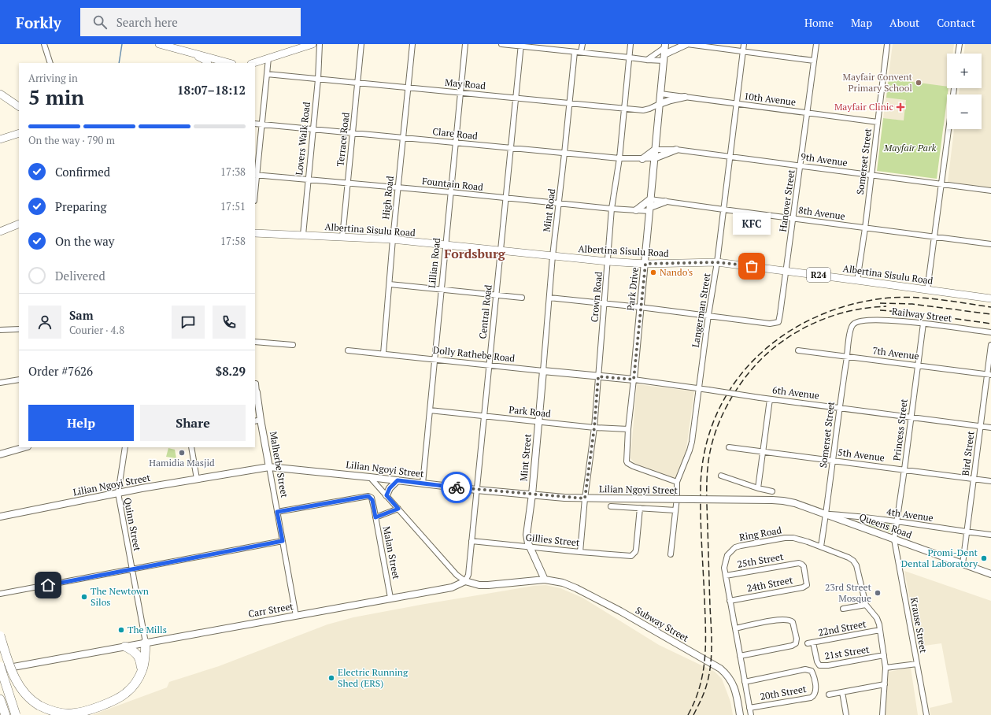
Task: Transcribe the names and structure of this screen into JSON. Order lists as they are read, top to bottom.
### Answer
{
  "streets": {
    "main road": ["Albertina Sisulu Road", "R24"],
    "street": [
      "May Road",
      "10th Avenue",
      "Clare Road",
      "Lovers Walk Road",
      "Terrace Road",
      "9th Avenue",
      "Somerset Street",
      "Fountain Road",
      "High Road",
      "Hanover Street",
      "Mint Road",
      "8th Avenue",
      "Lillian Road",
      "Park Drive",
      "Crown Road",
      "Langerman Street",
      "Central Road",
      "Railway Street",
      "7th Avenue",
      "Dolly Rathebe Road",
      "6th Avenue",
      "Park Road",
      "Princess Street",
      "Bird Street",
      "5th Avenue",
      "Mint Street",
      "Malherbe Street",
      "Lilian Ngoyi Street",
      "4th Avenue",
      "Quinn Street",
      "Queens Road",
      "Ring Road",
      "Gillies Street",
      "Malan Street",
      "25th Street",
      "24th Street",
      "Carr Street",
      "Subway Street",
      "Krause Street",
      "22nd Street",
      "21st Street",
      "20th Street"
    ]
  },
  "crossings": [
    ["May Road", "Lovers Walk Road"],
    ["May Road", "Terrace Road"],
    ["May Road", "High Road"],
    ["May Road", "Mint Road"],
    ["May Road", "Lillian Road"],
    ["May Road", "Park Drive"],
    ["May Road", "Crown Road"],
    ["May Road", "Central Road"],
    ["10th Avenue", "Somerset Street"],
    ["10th Avenue", "Hanover Street"],
    ["10th Avenue", "Park Drive"],
    ["10th Avenue", "Langerman Street"],
    ["Clare Road", "Lovers Walk Road"],
    ["Clare Road", "Terrace Road"],
    ["Clare Road", "High Road"],
    ["Clare Road", "Mint Road"],
    ["Clare Road", "Lillian Road"],
    ["Clare Road", "Park Drive"],
    ["Clare Road", "Crown Road"],
    ["Clare Road", "Central Road"],
    ["Lovers Walk Road", "Fountain Road"],
    ["Lovers Walk Road", "Albertina Sisulu Road"],
    ["Terrace Road", "Fountain Road"],
    ["Terrace Road", "Albertina Sisulu Road"],
    ["9th Avenue", "Somerset Street"],
    ["9th Avenue", "Hanover Street"],
    ["9th Avenue", "Park Drive"],
    ["9th Avenue", "Langerman Street"],
    ["Somerset Street", "8th Avenue"],
    ["Somerset Street", "Albertina Sisulu Road"],
    ["Somerset Street", "Railway Street"],
    ["Somerset Street", "7th Avenue"],
    ["Somerset Street", "6th Avenue"],
    ["Somerset Street", "5th Avenue"],
    ["Somerset Street", "4th Avenue"],
    ["Somerset Street", "Queens Road"],
    ["Somerset Street", "Ring Road"],
    ["Fountain Road", "High Road"],
    ["Fountain Road", "Mint Road"],
    ["Fountain Road", "Lillian Road"],
    ["Fountain Road", "Park Drive"],
    ["Fountain Road", "Crown Road"],
    ["Fountain Road", "Central Road"],
    ["High Road", "Albertina Sisulu Road"],
    ["High Road", "Dolly Rathebe Road"],
    ["Hanover Street", "8th Avenue"],
    ["Hanover Street", "Albertina Sisulu Road"],
    ["Hanover Street", "Langerman Street"],
    ["Mint Road", "Albertina Sisulu Road"],
    ["Mint Road", "Dolly Rathebe Road"],
    ["Mint Road", "Mint Street"],
    ["8th Avenue", "Park Drive"],
    ["8th Avenue", "Langerman Street"],
    ["Albertina Sisulu Road", "Lillian Road"],
    ["Albertina Sisulu Road", "Park Drive"],
    ["Albertina Sisulu Road", "Crown Road"],
    ["Albertina Sisulu Road", "Langerman Street"],
    ["Albertina Sisulu Road", "Central Road"],
    ["Lillian Road", "Dolly Rathebe Road"],
    ["Lillian Road", "Park Road"],
    ["Lillian Road", "Lilian Ngoyi Street"],
    ["Park Drive", "Langerman Street"],
    ["Park Drive", "6th Avenue"],
    ["Park Drive", "Park Road"],
    ["Crown Road", "Dolly Rathebe Road"],
    ["Crown Road", "6th Avenue"],
    ["Crown Road", "Park Road"],
    ["Crown Road", "Lilian Ngoyi Street"],
    ["Crown Road", "Gillies Street"],
    ["Langerman Street", "6th Avenue"],
    ["Central Road", "Dolly Rathebe Road"],
    ["Central Road", "Park Road"],
    ["Central Road", "Lilian Ngoyi Street"],
    ["Central Road", "Gillies Street"],
    ["Central Road", "Carr Street"],
    ["Railway Street", "Princess Street"],
    ["7th Avenue", "Princess Street"],
    ["7th Avenue", "Bird Street"],
    ["Dolly Rathebe Road", "6th Avenue"],
    ["Dolly Rathebe Road", "Mint Street"],
    ["6th Avenue", "Princess Street"],
    ["6th Avenue", "Bird Street"],
    ["Park Road", "Mint Street"],
    ["Princess Street", "5th Avenue"],
    ["Princess Street", "4th Avenue"],
    ["Princess Street", "Queens Road"],
    ["Princess Street", "Krause Street"],
    ["Bird Street", "5th Avenue"],
    ["Bird Street", "4th Avenue"],
    ["Bird Street", "Queens Road"],
    ["Mint Street", "Lilian Ngoyi Street"],
    ["Mint Street", "Gillies Street"],
    ["Mint Street", "Subway Street"],
    ["Malherbe Street", "Lilian Ngoyi Street"],
    ["Malherbe Street", "Malan Street"],
    ["Malherbe Street", "Carr Street"],
    ["Lilian Ngoyi Street", "Quinn Street"],
    ["Lilian Ngoyi Street", "Queens Road"],
    ["4th Avenue", "Queens Road"],
    ["Quinn Street", "Carr Street"],
    ["Queens Road", "Krause Street"],
    ["Ring Road", "25th Street"],
    ["Ring Road", "24th Street"],
    ["Ring Road", "22nd Street"],
    ["Ring Road", "21st Street"],
    ["Ring Road", "20th Street"],
    ["Malan Street", "Carr Street"],
    ["25th Street", "24th Street"],
    ["22nd Street", "21st Street"]
  ],
  "districts": ["Fordsburg"],
  "parks": ["Mayfair Park"],
  "places": {
    "other": [
      "Mayfair Convent Primary School",
      "KFC",
      "Nando's",
      "Hamidia Masjid",
      "Promi-Dent Dental Laboratory",
      "23rd Street Mosque",
      "The Newtown Silos",
      "The Mills",
      "Electric Running Shed (ERS)"
    ],
    "health": ["Mayfair Clinic"]
  },
  "page": {
    "header": "Forkly",
    "search": "Search here",
    "nav": [
      "Home",
      "Map",
      "About",
      "Contact"
    ],
    "map_buttons": ["+", "−"],
    "heading": ["5 min", "Arriving in", "18:07–18:12"],
    "panel": [
      "Sam",
      "Courier · 4.8",
      "Order #7626",
      "$8.29"
    ],
    "bar": "On the way · 790 m",
    "list": [
      ["Confirmed", "17:38"],
      ["Preparing", "17:51"],
      ["On the way", "17:58"],
      "Delivered"
    ],
    "bubble": "KFC",
    "buttons": ["Help", "Share"]
  }
}
